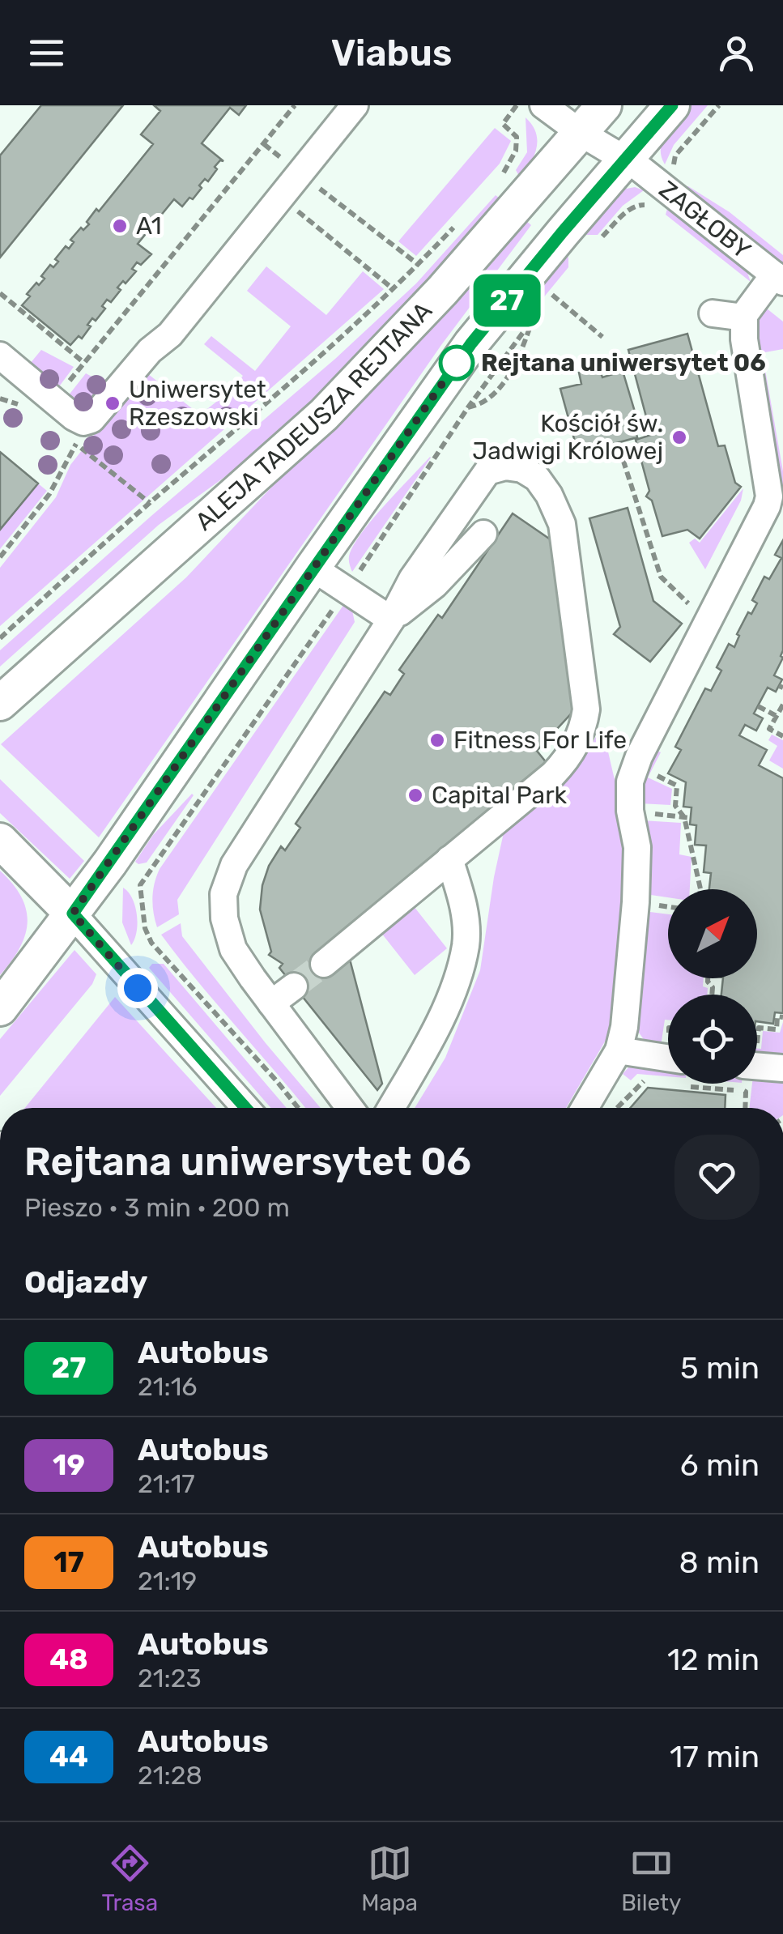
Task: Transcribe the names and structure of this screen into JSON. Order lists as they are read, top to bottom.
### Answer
{
  "streets": {
    "main road": ["ALEJA TADEUSZA REJTANA"],
    "street": ["ZAGŁOBY"]
  },
  "crossings": [
    ["ZAGŁOBY", "ALEJA TADEUSZA REJTANA"]
  ],
  "places": [
    "A1",
    "Rejtana uniwersytet 06",
    "Uniwersytet Rzeszowski",
    "Kościół św. Jadwigi Królowej",
    "Fitness For Life",
    "Capital Park"
  ],
  "lines": ["bus line 27"],
  "north": "top right",
  "page": {
    "header": "Viabus",
    "on_map": "27",
    "heading": [
      ["Rejtana uniwersytet 06", "Pieszo · 3 min · 200 m"],
      "Odjazdy"
    ],
    "list": [
      {
        "mark": "27",
        "name": "Autobus",
        "note": "21:16",
        "value": "5 min"
      },
      {
        "mark": "19",
        "name": "Autobus",
        "note": "21:17",
        "value": "6 min"
      },
      {
        "mark": "17",
        "name": "Autobus",
        "note": "21:19",
        "value": "8 min"
      },
      {
        "mark": "48",
        "name": "Autobus",
        "note": "21:23",
        "value": "12 min"
      },
      {
        "mark": "44",
        "name": "Autobus",
        "note": "21:28",
        "value": "17 min"
      }
    ],
    "tabs": ["Trasa", "Mapa", "Bilety"]
  }
}
